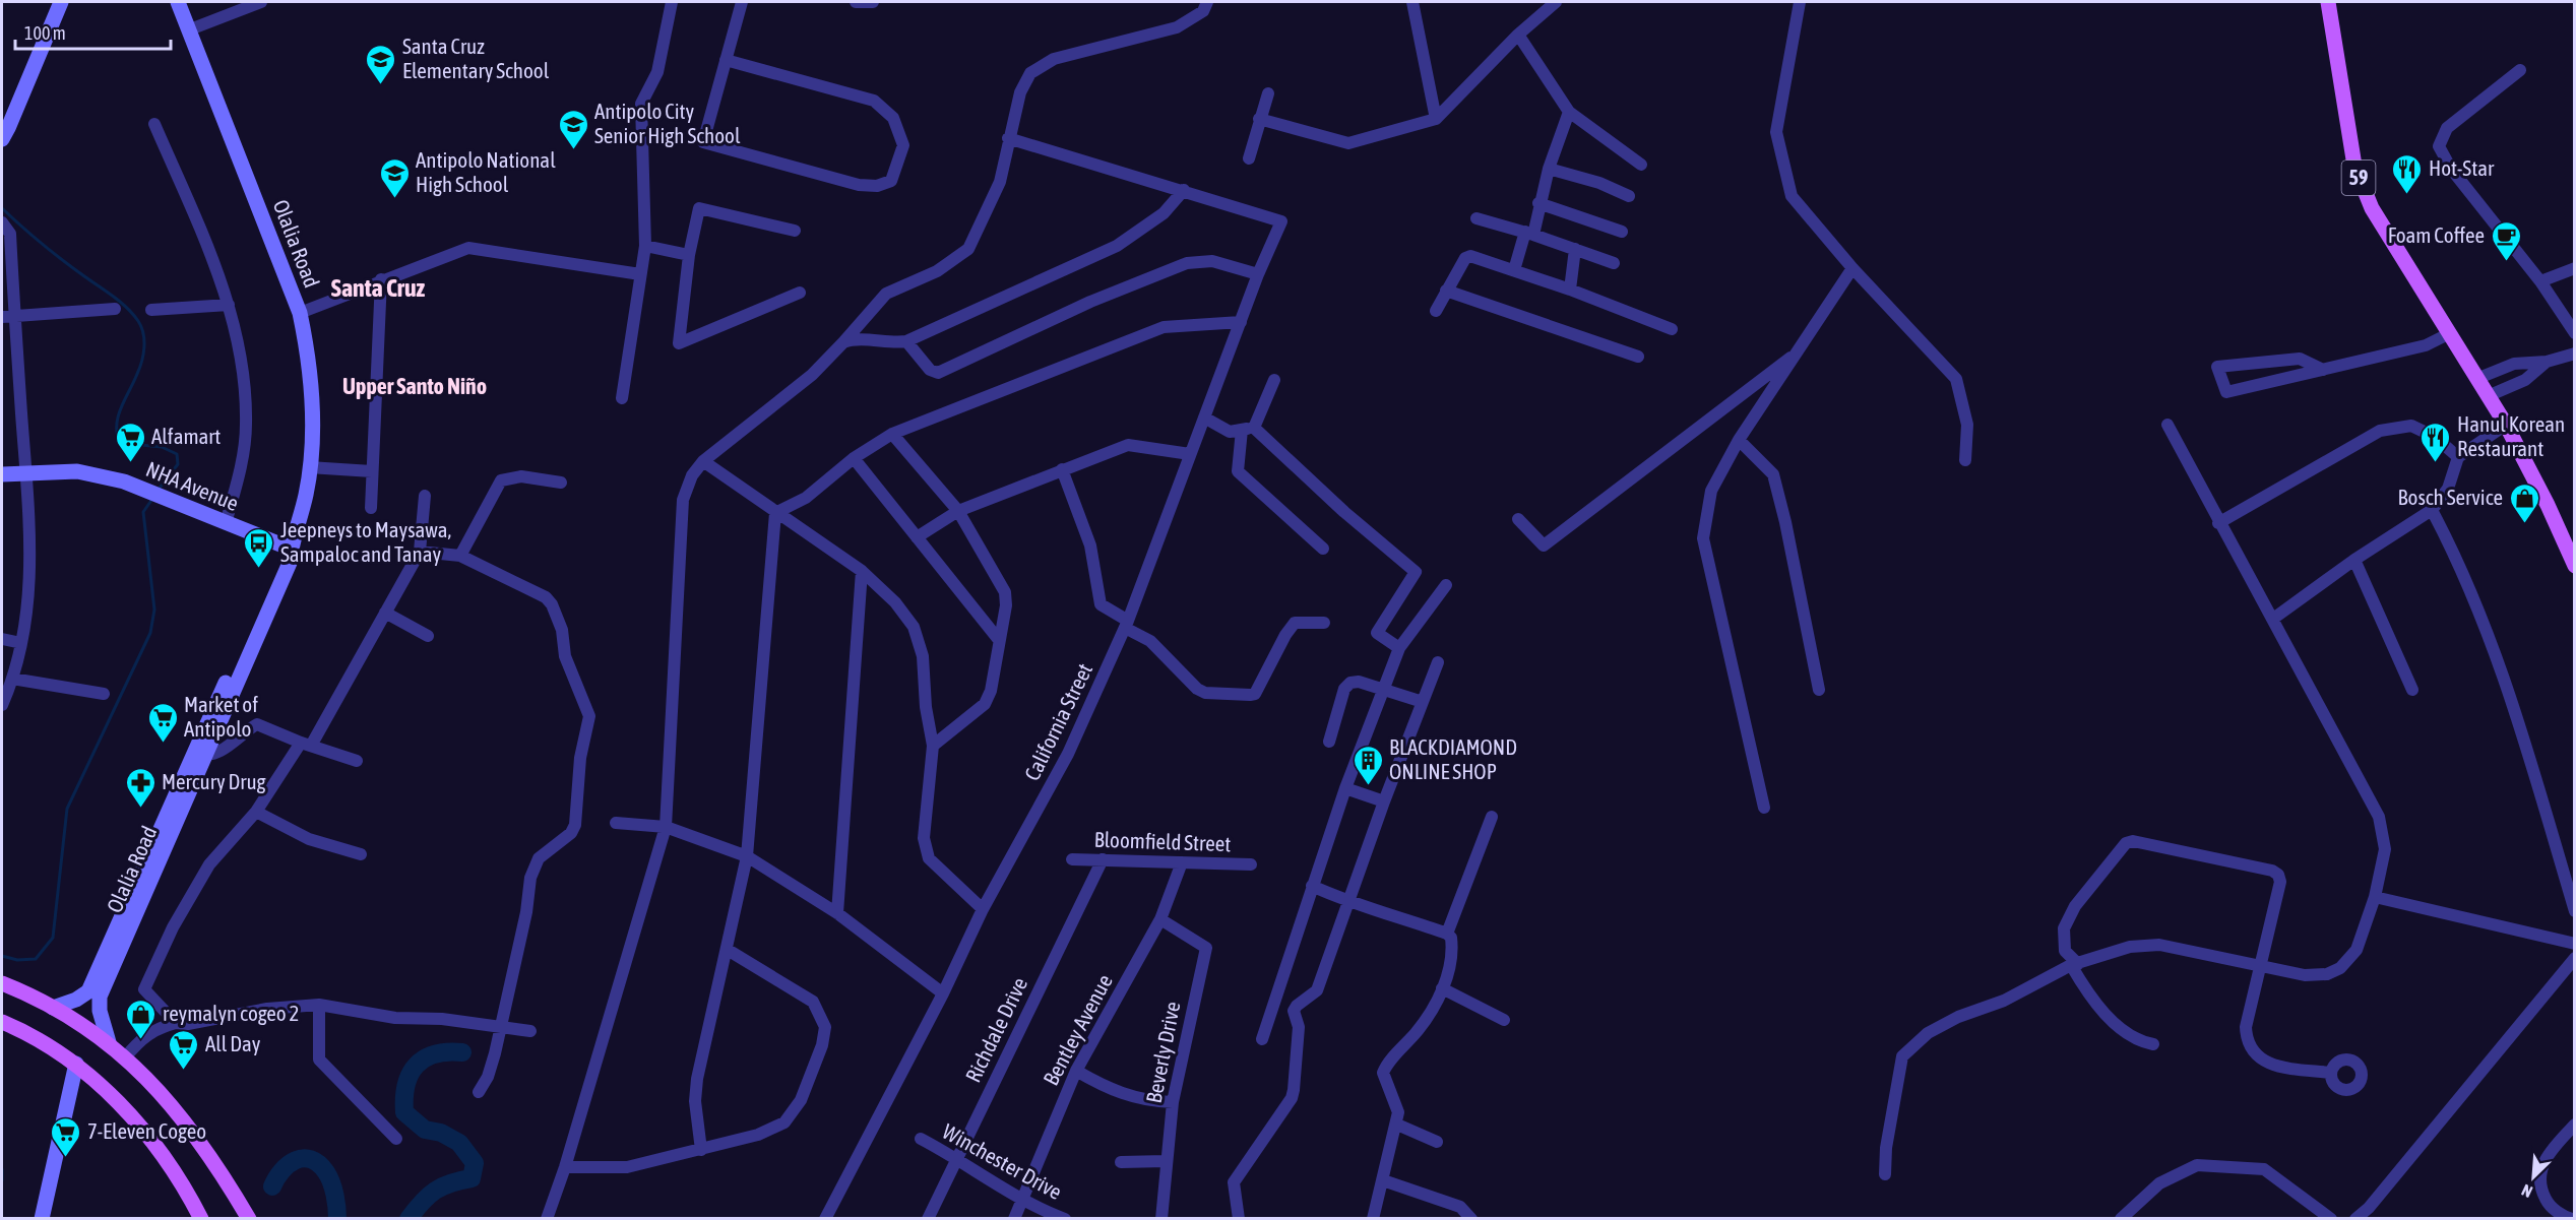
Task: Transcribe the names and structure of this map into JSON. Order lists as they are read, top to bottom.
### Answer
{
  "streets": {
    "main road": ["59", "Olalia Road", "NHA Avenue"],
    "street": [
      "California Street",
      "Bloomfield Street",
      "Richdale Drive",
      "Bentley Avenue",
      "Beverly Drive",
      "Winchester Drive"
    ]
  },
  "crossings": [
    ["Olalia Road", "NHA Avenue"],
    ["Bloomfield Street", "Richdale Drive"],
    ["Bloomfield Street", "Bentley Avenue"],
    ["Richdale Drive", "Winchester Drive"],
    ["Bentley Avenue", "Beverly Drive"],
    ["Bentley Avenue", "Winchester Drive"]
  ],
  "districts": ["Santa Cruz", "Upper Santo Niño"],
  "places": {
    "school or university": ["Santa Cruz Elementary School", "Antipolo City Senior High School", "Antipolo National High School"],
    "restaurant": ["Hot-Star", "Hanul Korean Restaurant"],
    "cafe": ["Foam Coffee"],
    "supermarket": [
      "Alfamart",
      "Market of Antipolo",
      "All Day",
      "7-Eleven Cogeo"
    ],
    "shop": ["Bosch Service", "reymalyn cogeo 2"],
    "bus stop": ["Jeepneys to Maysawa, Sampaloc and Tanay"],
    "building": ["BLACKDIAMOND ONLINE SHOP"],
    "pharmacy": ["Mercury Drug"]
  },
  "scale_bar": "100 m",
  "north": "bottom left"
}
